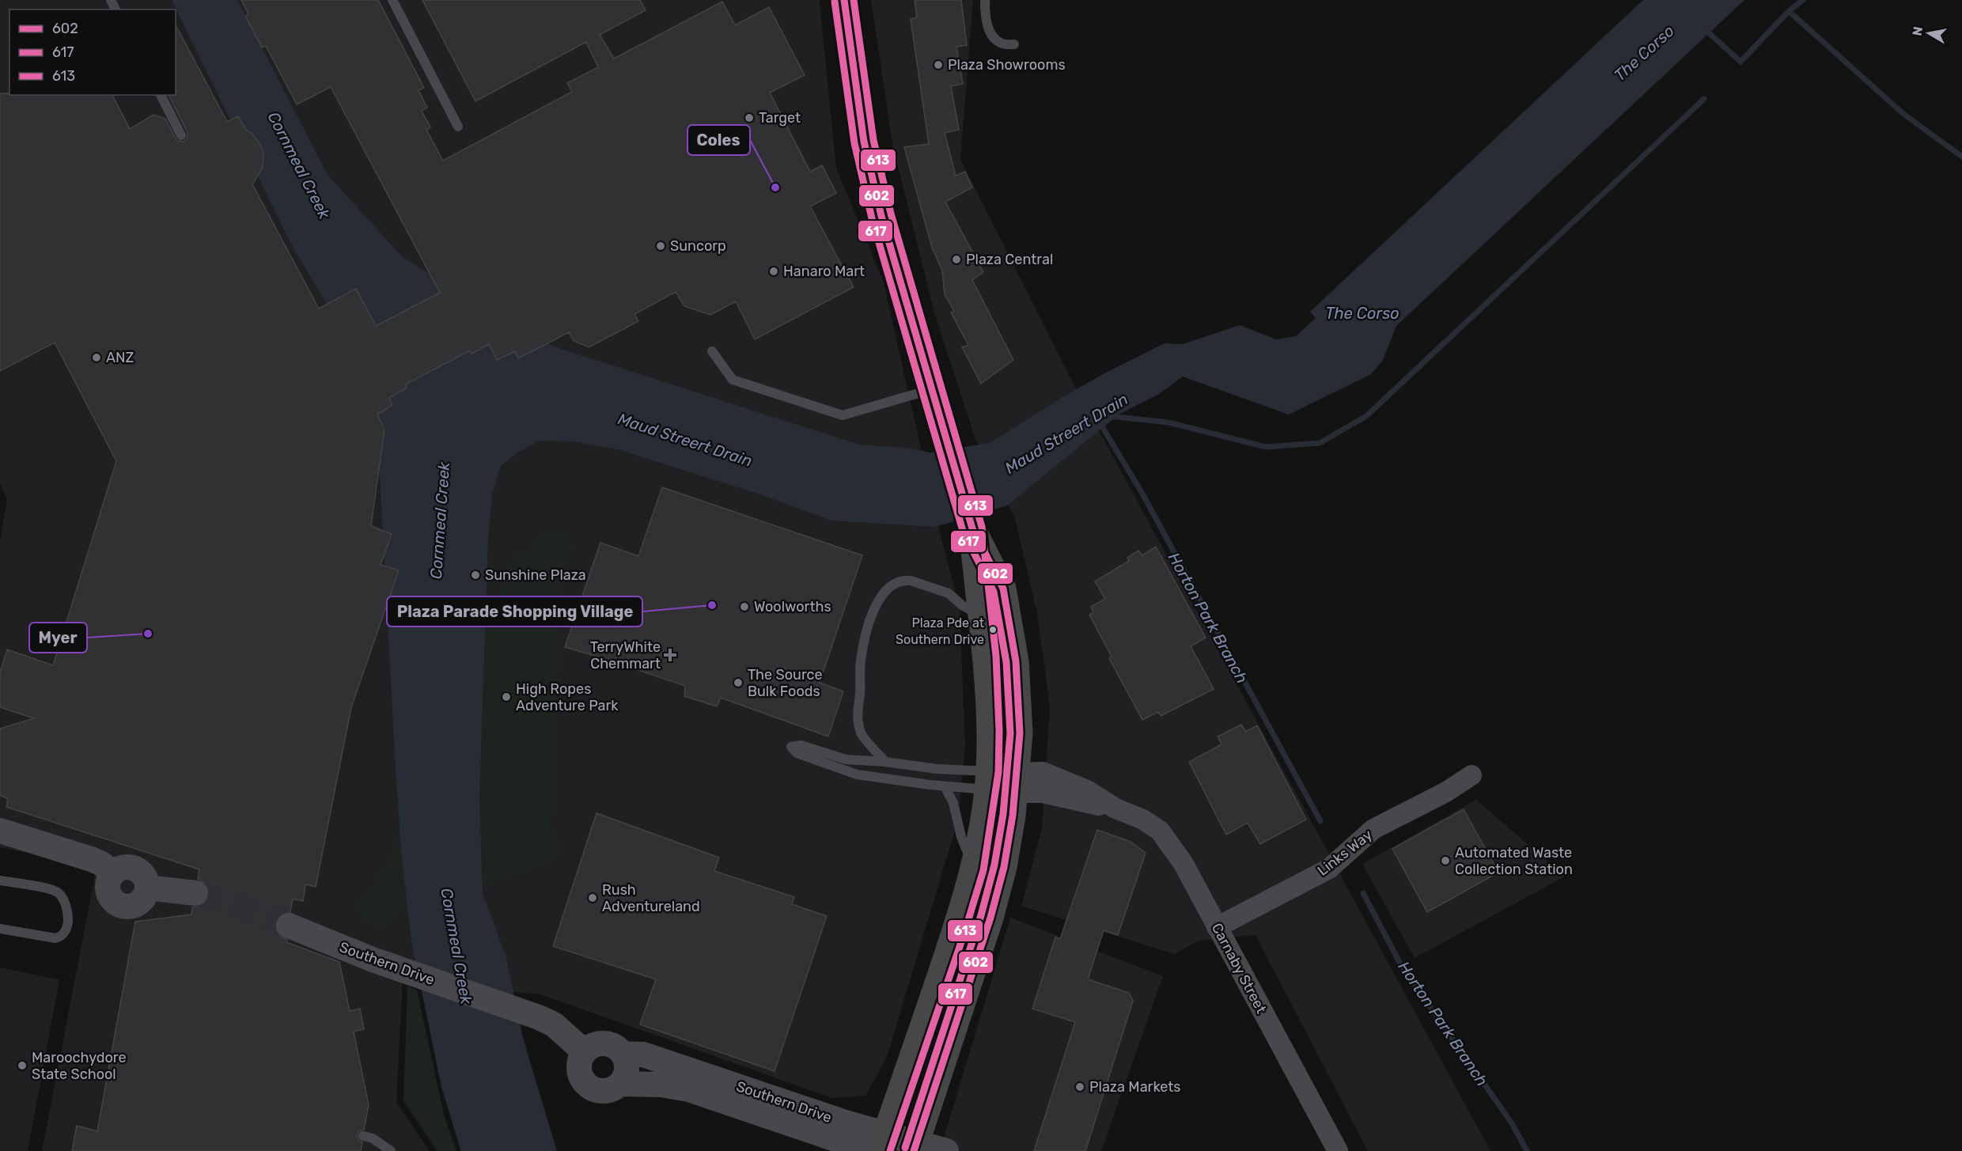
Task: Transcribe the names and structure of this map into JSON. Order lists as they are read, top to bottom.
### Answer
{
  "streets": {
    "street": ["Links Way", "Southern Drive", "Carnaby Street"]
  },
  "crossings": [
    ["Links Way", "Carnaby Street"]
  ],
  "water": [
    "The Corso",
    "Cornmeal Creek",
    "Maud Streert Drain",
    "Horton Park Branch"
  ],
  "places": {
    "other": [
      "Plaza Showrooms",
      "Target",
      "Coles",
      "Suncorp",
      "Plaza Central",
      "Hanaro Mart",
      "ANZ",
      "Sunshine Plaza",
      "Plaza Parade Shopping Village",
      "Woolworths",
      "Plaza Pde at Southern Drive",
      "Myer",
      "The Source Bulk Foods",
      "High Ropes Adventure Park",
      "Automated Waste Collection Station",
      "Rush Adventureland",
      "Maroochydore State School",
      "Plaza Markets"
    ],
    "health": ["TerryWhite Chemmart"]
  },
  "lines": ["transit line 602", "transit line 613", "transit line 617"],
  "legend": ["602", "617", "613"],
  "north": "left"
}
